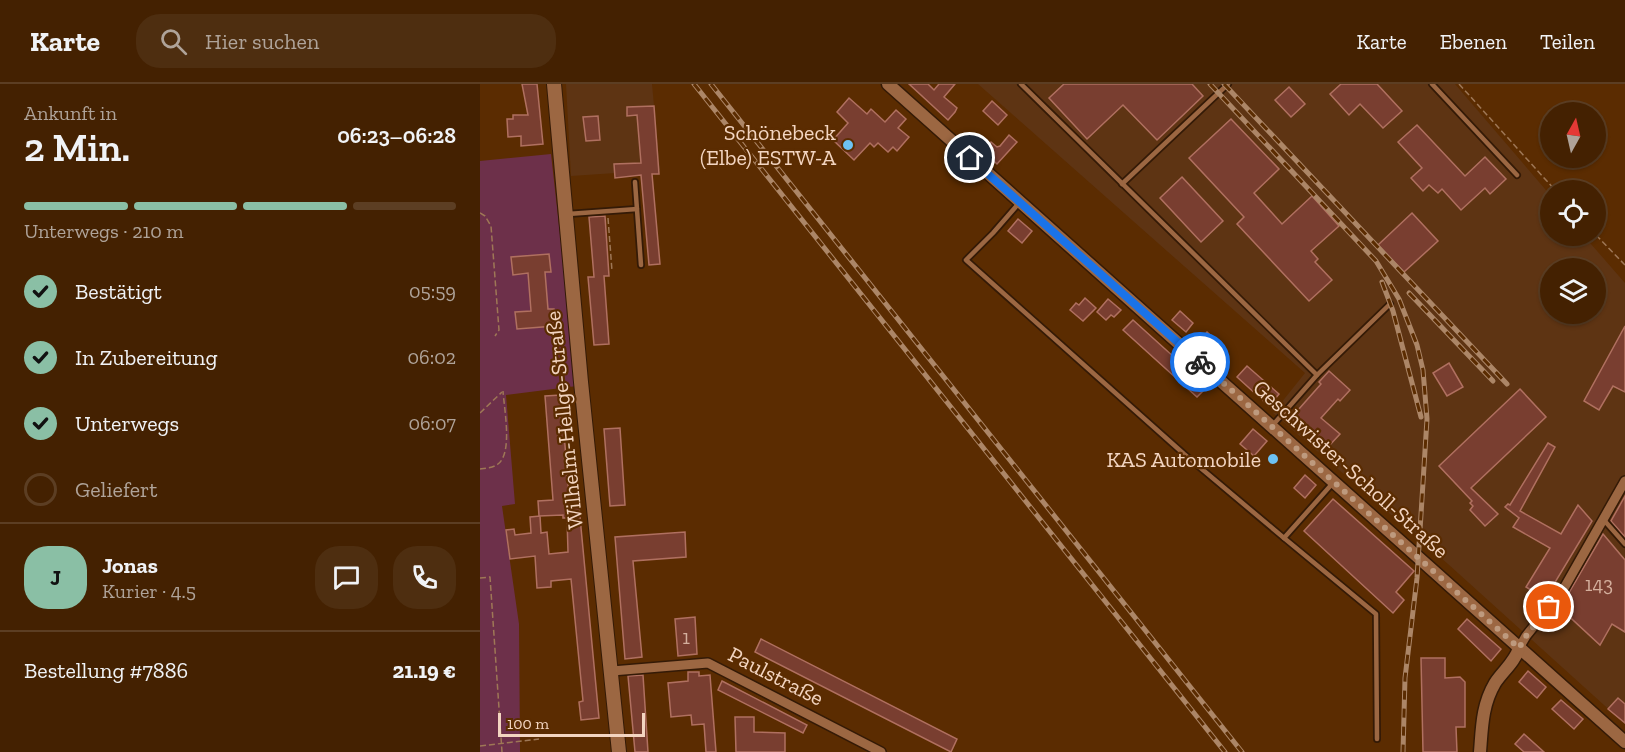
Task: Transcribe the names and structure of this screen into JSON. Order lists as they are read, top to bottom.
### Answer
{
  "streets": {
    "main road": ["Wilhelm-Hellge-Straße"],
    "street": ["Geschwister-Scholl-Straße", "Paulstraße"]
  },
  "crossings": [
    ["Wilhelm-Hellge-Straße", "Paulstraße"]
  ],
  "places": ["Schönebeck (Elbe) ESTW-A", "KAS Automobile"],
  "house_numbers": ["143", "1"],
  "scale_bar": "100 m",
  "north": "top",
  "page": {
    "header": "Karte",
    "search": "Hier suchen",
    "nav": ["Karte", "Ebenen", "Teilen"],
    "heading": ["2 Min.", "Ankunft in", "06:23–06:28"],
    "panel": [
      "Jonas",
      "Kurier · 4.5",
      "Bestellung #7886",
      "21.19 €"
    ],
    "bar": "Unterwegs · 210 m",
    "list": [
      ["Bestätigt", "05:59"],
      ["In Zubereitung", "06:02"],
      ["Unterwegs", "06:07"],
      "Geliefert"
    ],
    "round": "J",
    "scale": "100 m"
  }
}
